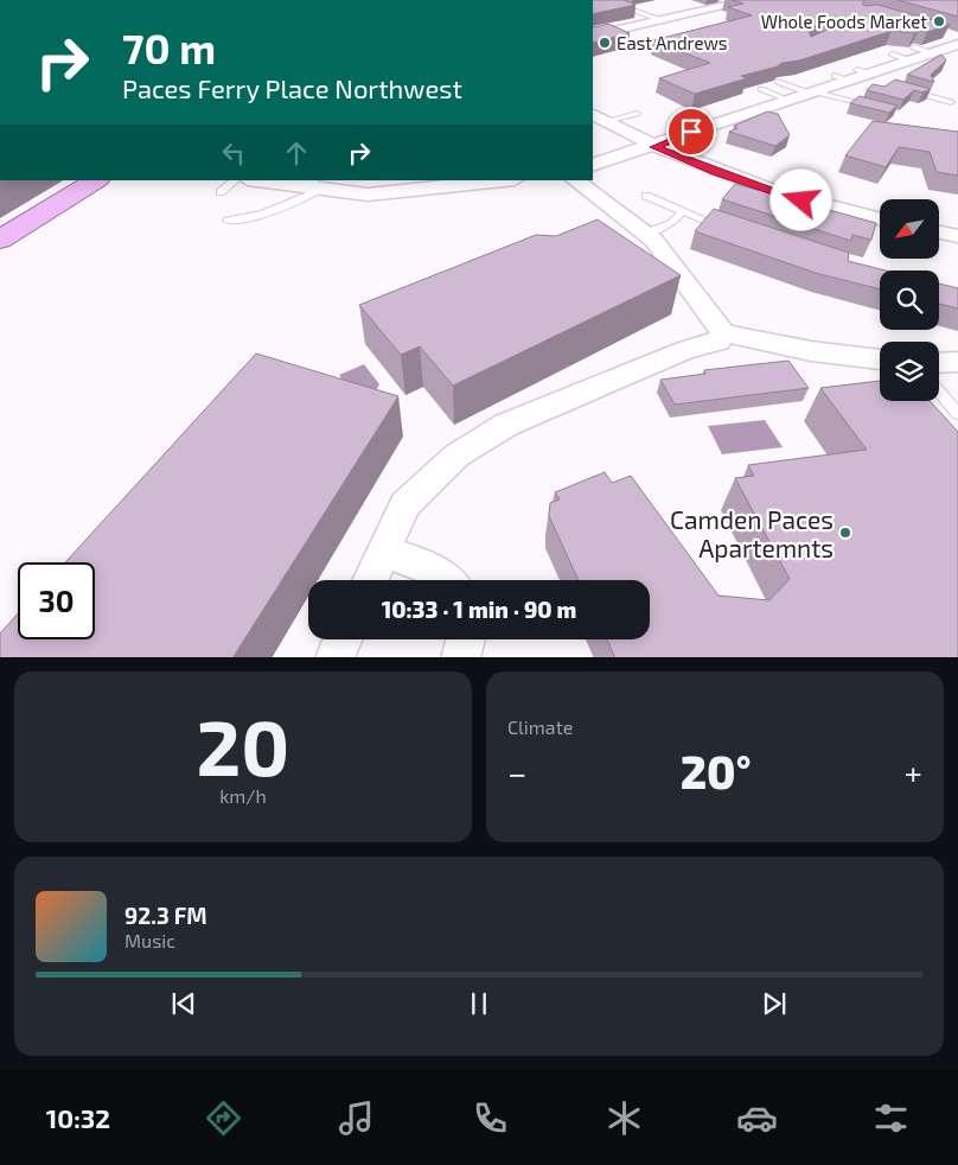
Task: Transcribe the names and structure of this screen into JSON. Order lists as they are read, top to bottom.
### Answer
{
  "places": ["Whole Foods Market", "East Andrews", "Camden Paces Apartemnts"],
  "north": "bottom left",
  "page": {
    "turn": ["70 m", "Paces Ferry Place Northwest"],
    "limit": "30",
    "trip": "10:33 · 1 min · 90 m",
    "tile": [
      ["20", "km/h"],
      "Climate"
    ],
    "heat": ["−", "20°", "+"],
    "song": ["92.3 FM", "Music"],
    "tabs": "10:32"
  }
}
